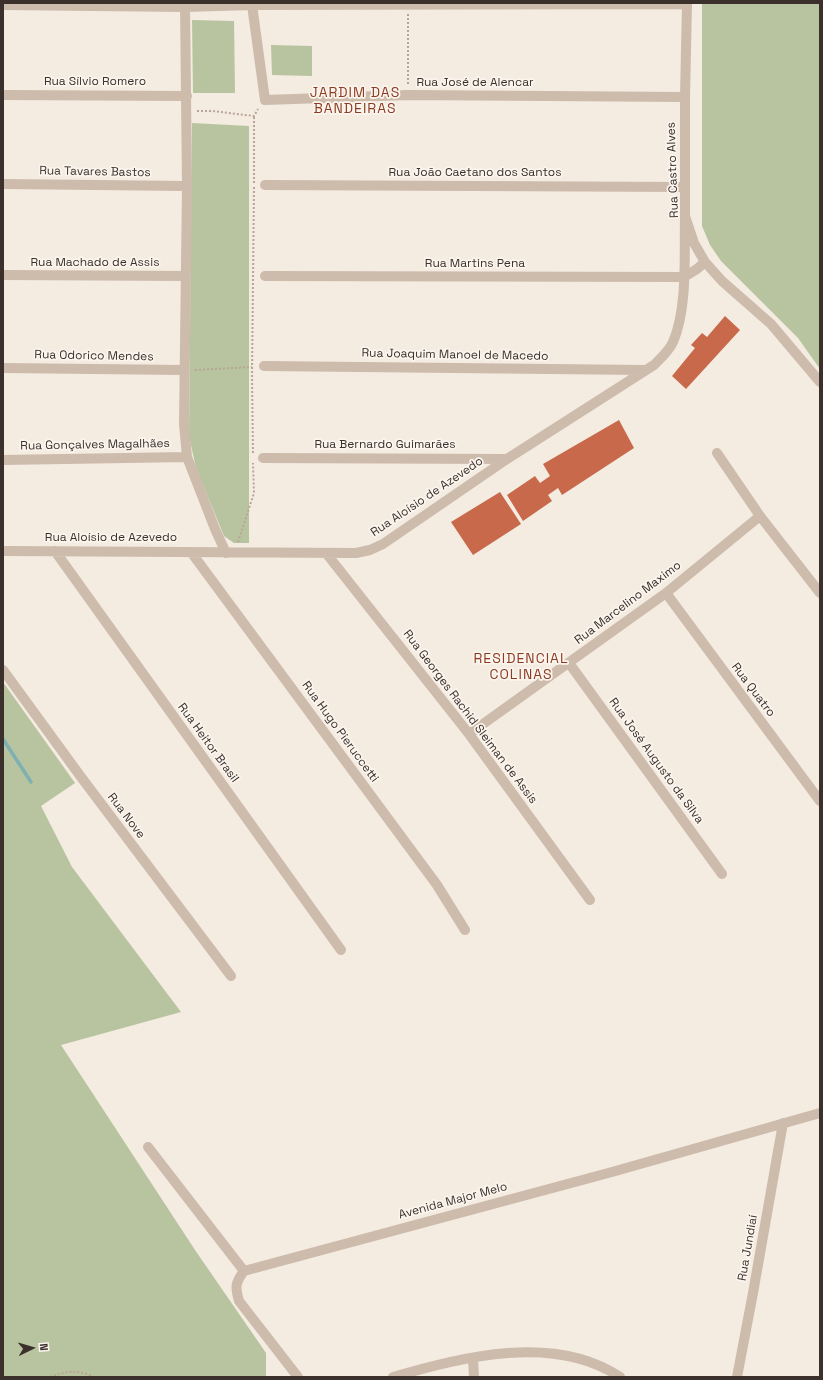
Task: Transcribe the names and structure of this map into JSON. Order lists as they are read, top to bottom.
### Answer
{
  "streets": {
    "street": [
      "Rua Sílvio Romero",
      "Rua José de Alencar",
      "Rua Castro Alves",
      "Rua Tavares Bastos",
      "Rua João Caetano dos Santos",
      "Rua Machado de Assis",
      "Rua Martins Pena",
      "Rua Joaquim Manoel de Macedo",
      "Rua Odorico Mendes",
      "Rua Gonçalves Magalhães",
      "Rua Bernardo Guimarães",
      "Rua Aloísio de Azevedo",
      "Rua Marcelino Maximo",
      "Rua Quatro",
      "Rua Georges Rachid Sleiman de Assis",
      "Rua Hugo Pieruccetti",
      "Rua Heitor Brasil",
      "Rua José Augusto da Silva",
      "Rua Nove",
      "Avenida Major Melo",
      "Rua Jundiaí"
    ]
  },
  "crossings": [
    ["Rua José de Alencar", "Rua Castro Alves"],
    ["Rua Castro Alves", "Rua João Caetano dos Santos"],
    ["Rua Castro Alves", "Rua Aloísio de Azevedo"],
    ["Rua Martins Pena", "Rua Aloísio de Azevedo"],
    ["Rua Joaquim Manoel de Macedo", "Rua Aloísio de Azevedo"],
    ["Rua Bernardo Guimarães", "Rua Aloísio de Azevedo"],
    ["Rua Aloísio de Azevedo", "Rua Georges Rachid Sleiman de Assis"],
    ["Rua Aloísio de Azevedo", "Rua Hugo Pieruccetti"],
    ["Rua Aloísio de Azevedo", "Rua Heitor Brasil"],
    ["Rua Marcelino Maximo", "Rua Quatro"],
    ["Rua Marcelino Maximo", "Rua Georges Rachid Sleiman de Assis"],
    ["Rua Marcelino Maximo", "Rua José Augusto da Silva"],
    ["Avenida Major Melo", "Rua Jundiaí"]
  ],
  "districts": ["JARDIM DAS BANDEIRAS", "RESIDENCIAL COLINAS"],
  "north": "right"
}
